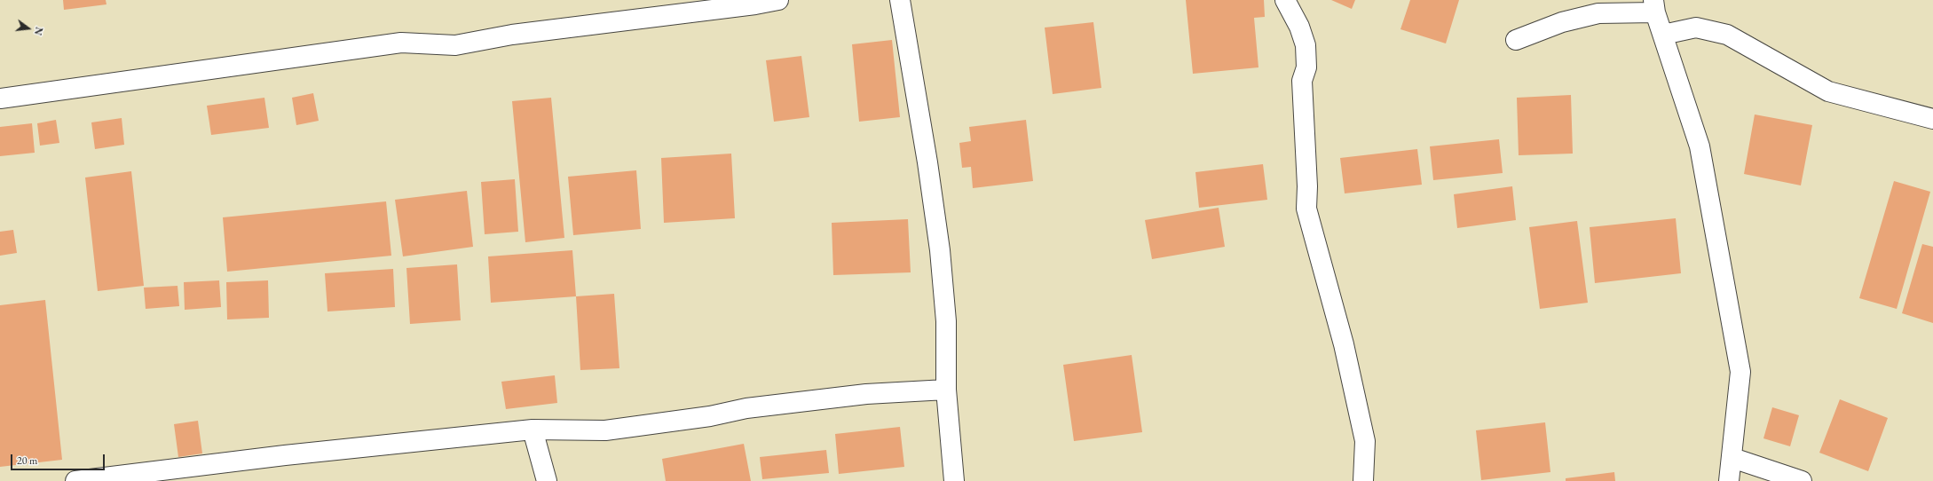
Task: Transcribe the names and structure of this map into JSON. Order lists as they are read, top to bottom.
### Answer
{
  "scale_bar": "20 m",
  "north": "right"
}
